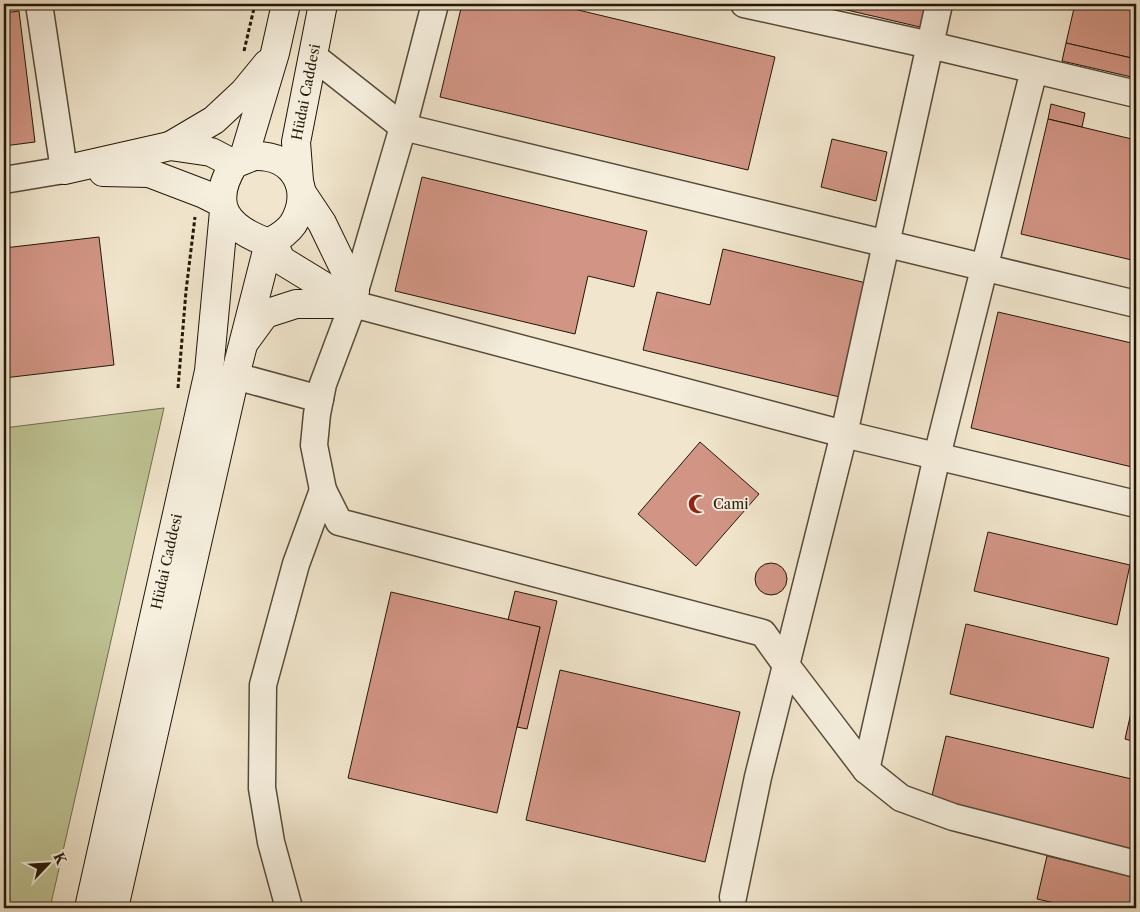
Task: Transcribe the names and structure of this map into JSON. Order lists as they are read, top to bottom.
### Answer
{
  "streets": {
    "street": ["Hüdai Caddesi"]
  },
  "places": {
    "mosque": ["Cami"]
  },
  "north": "top right"
}
